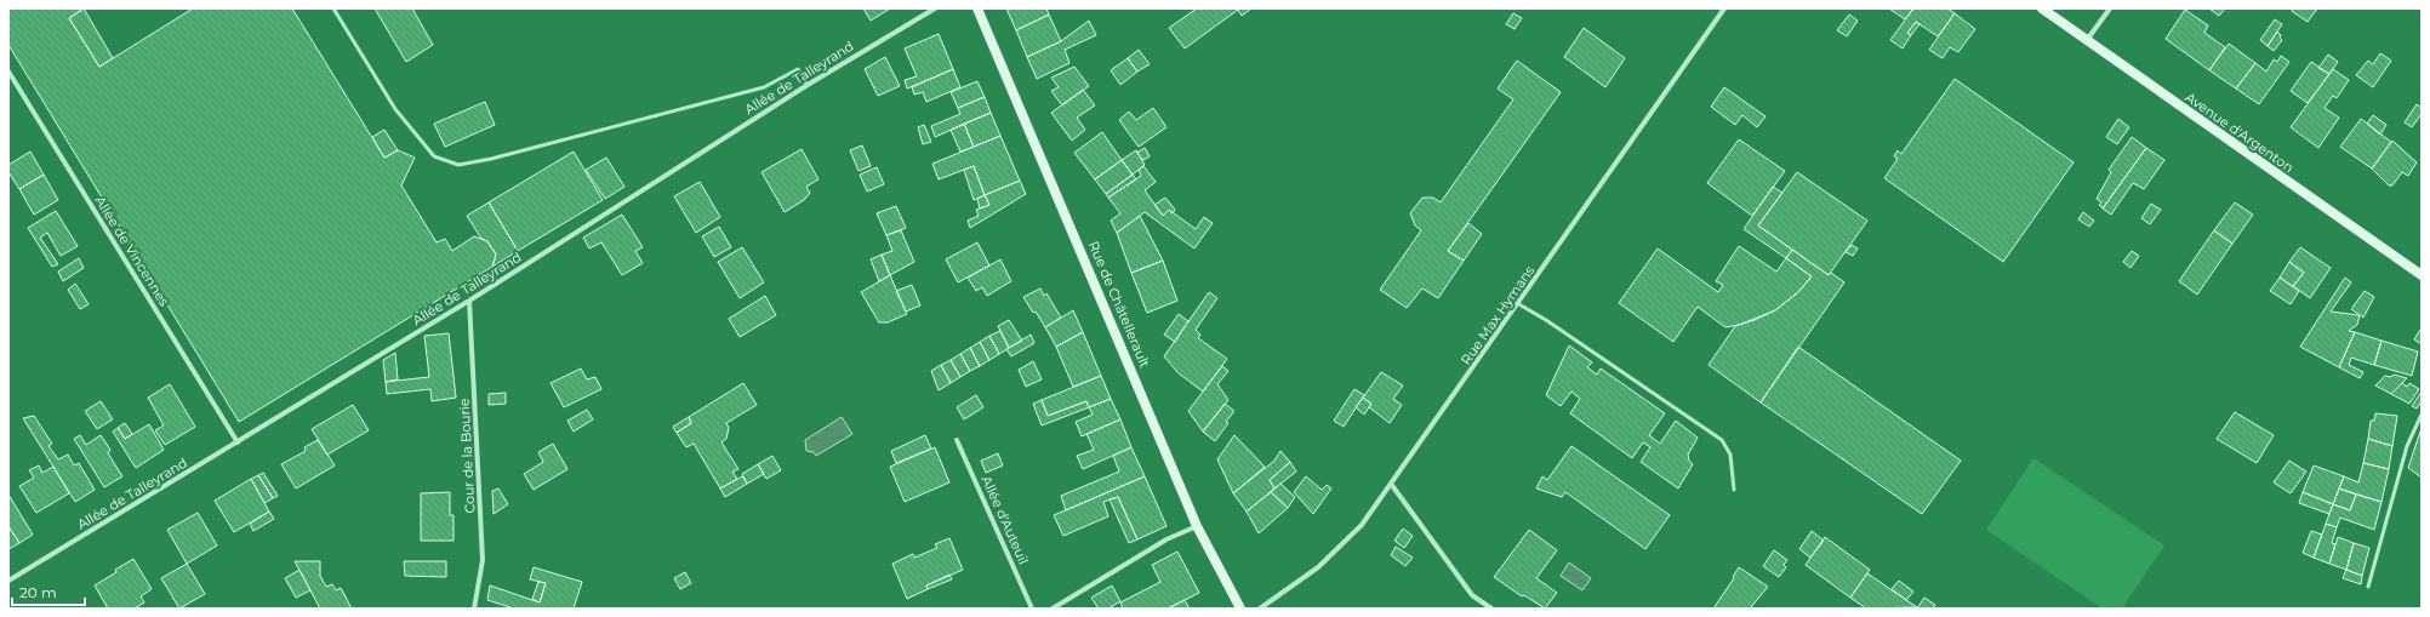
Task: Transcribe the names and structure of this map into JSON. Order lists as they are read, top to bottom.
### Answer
{
  "streets": {
    "main road": ["Avenue d'Argenton", "Rue de Châtellerault"],
    "street": [
      "Allée de Talleyrand",
      "Allée de Vincennes",
      "Rue Max Hymans",
      "Cour de la Bourie",
      "Allée d'Auteuil"
    ]
  },
  "crossings": [
    ["Allée de Talleyrand", "Allée de Vincennes"],
    ["Allée de Talleyrand", "Cour de la Bourie"]
  ],
  "scale_bar": "20 m"
}
